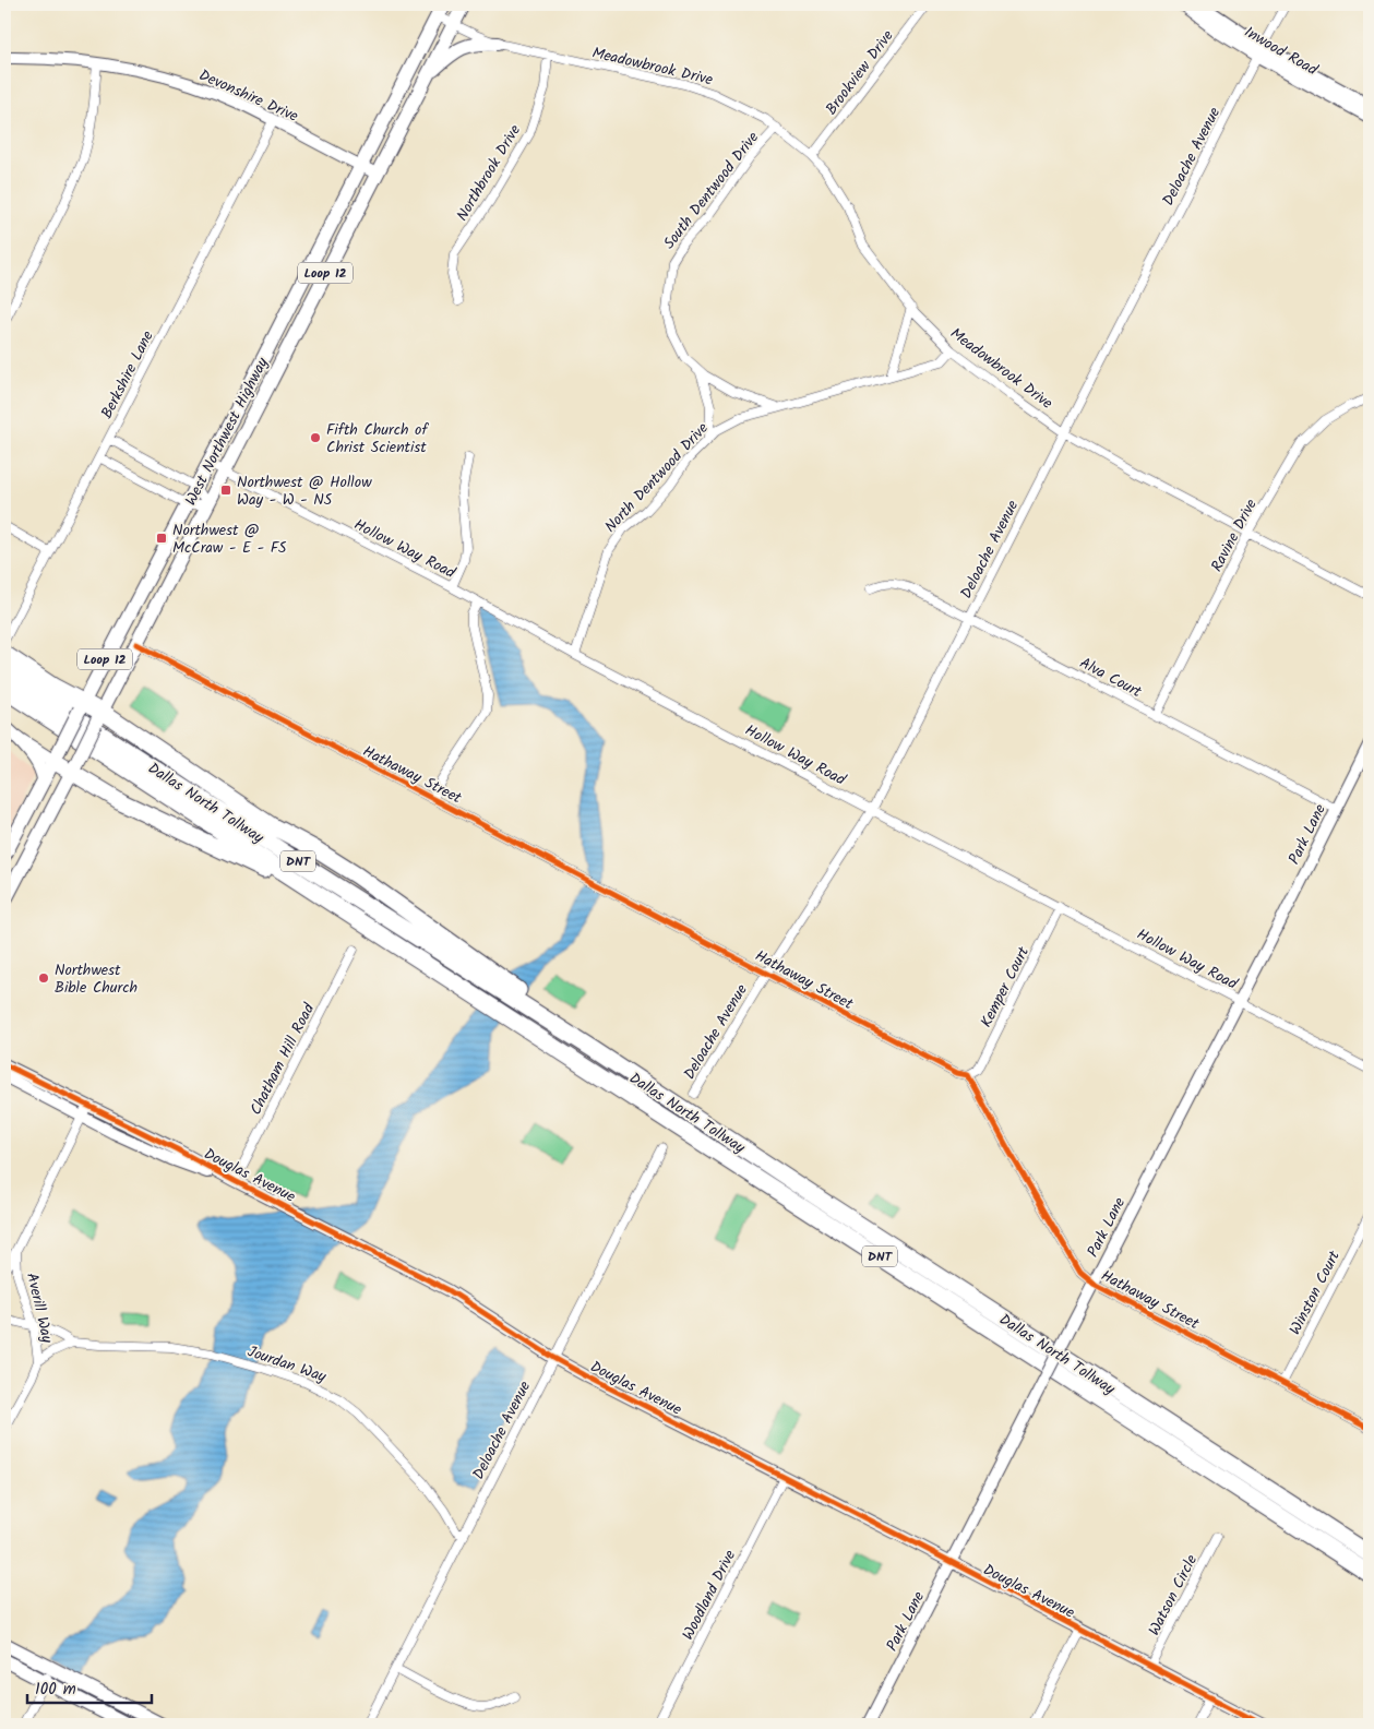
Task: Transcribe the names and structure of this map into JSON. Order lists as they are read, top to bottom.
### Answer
{
  "streets": {
    "highway": ["Dallas North Tollway", "DNT"],
    "main road": ["Inwood Road", "Loop 12", "West Northwest Highway"],
    "street": [
      "Meadowbrook Drive",
      "Brookview Drive",
      "Devonshire Drive",
      "Deloache Avenue",
      "Northbrook Drive",
      "South Dentwood Drive",
      "Berkshire Lane",
      "North Dentwood Drive",
      "Ravine Drive",
      "Hollow Way Road",
      "Alva Court",
      "Hathaway Street",
      "Park Lane",
      "Kemper Court",
      "Chatham Hill Road",
      "Douglas Avenue",
      "Winston Court",
      "Averill Way",
      "Jourdan Way",
      "Woodland Drive",
      "Watson Circle"
    ]
  },
  "crossings": [
    ["Inwood Road", "Deloache Avenue"],
    ["Meadowbrook Drive", "Brookview Drive"],
    ["Meadowbrook Drive", "Deloache Avenue"],
    ["Meadowbrook Drive", "Northbrook Drive"],
    ["Meadowbrook Drive", "South Dentwood Drive"],
    ["Meadowbrook Drive", "West Northwest Highway"],
    ["Meadowbrook Drive", "North Dentwood Drive"],
    ["Meadowbrook Drive", "Ravine Drive"],
    ["Devonshire Drive", "Berkshire Lane"],
    ["Devonshire Drive", "West Northwest Highway"],
    ["Deloache Avenue", "Hollow Way Road"],
    ["Deloache Avenue", "Alva Court"],
    ["Deloache Avenue", "Hathaway Street"],
    ["Deloache Avenue", "Douglas Avenue"],
    ["Deloache Avenue", "Jourdan Way"],
    ["South Dentwood Drive", "North Dentwood Drive"],
    ["West Northwest Highway", "Hollow Way Road"],
    ["West Northwest Highway", "Hathaway Street"],
    ["North Dentwood Drive", "Hollow Way Road"],
    ["Ravine Drive", "Alva Court"],
    ["Hollow Way Road", "Park Lane"],
    ["Hollow Way Road", "Kemper Court"],
    ["Alva Court", "Park Lane"],
    ["Hathaway Street", "Park Lane"],
    ["Hathaway Street", "Kemper Court"],
    ["Hathaway Street", "Winston Court"],
    ["Park Lane", "Douglas Avenue"],
    ["Chatham Hill Road", "Douglas Avenue"],
    ["Douglas Avenue", "Averill Way"],
    ["Douglas Avenue", "Woodland Drive"],
    ["Douglas Avenue", "Watson Circle"],
    ["Averill Way", "Jourdan Way"]
  ],
  "places": {
    "other": ["Fifth Church of Christ Scientist", "Northwest Bible Church"],
    "transit": ["Northwest @ Hollow Way - W - NS", "Northwest @ McCraw - E - FS"]
  },
  "scale_bar": "100 m"
}
